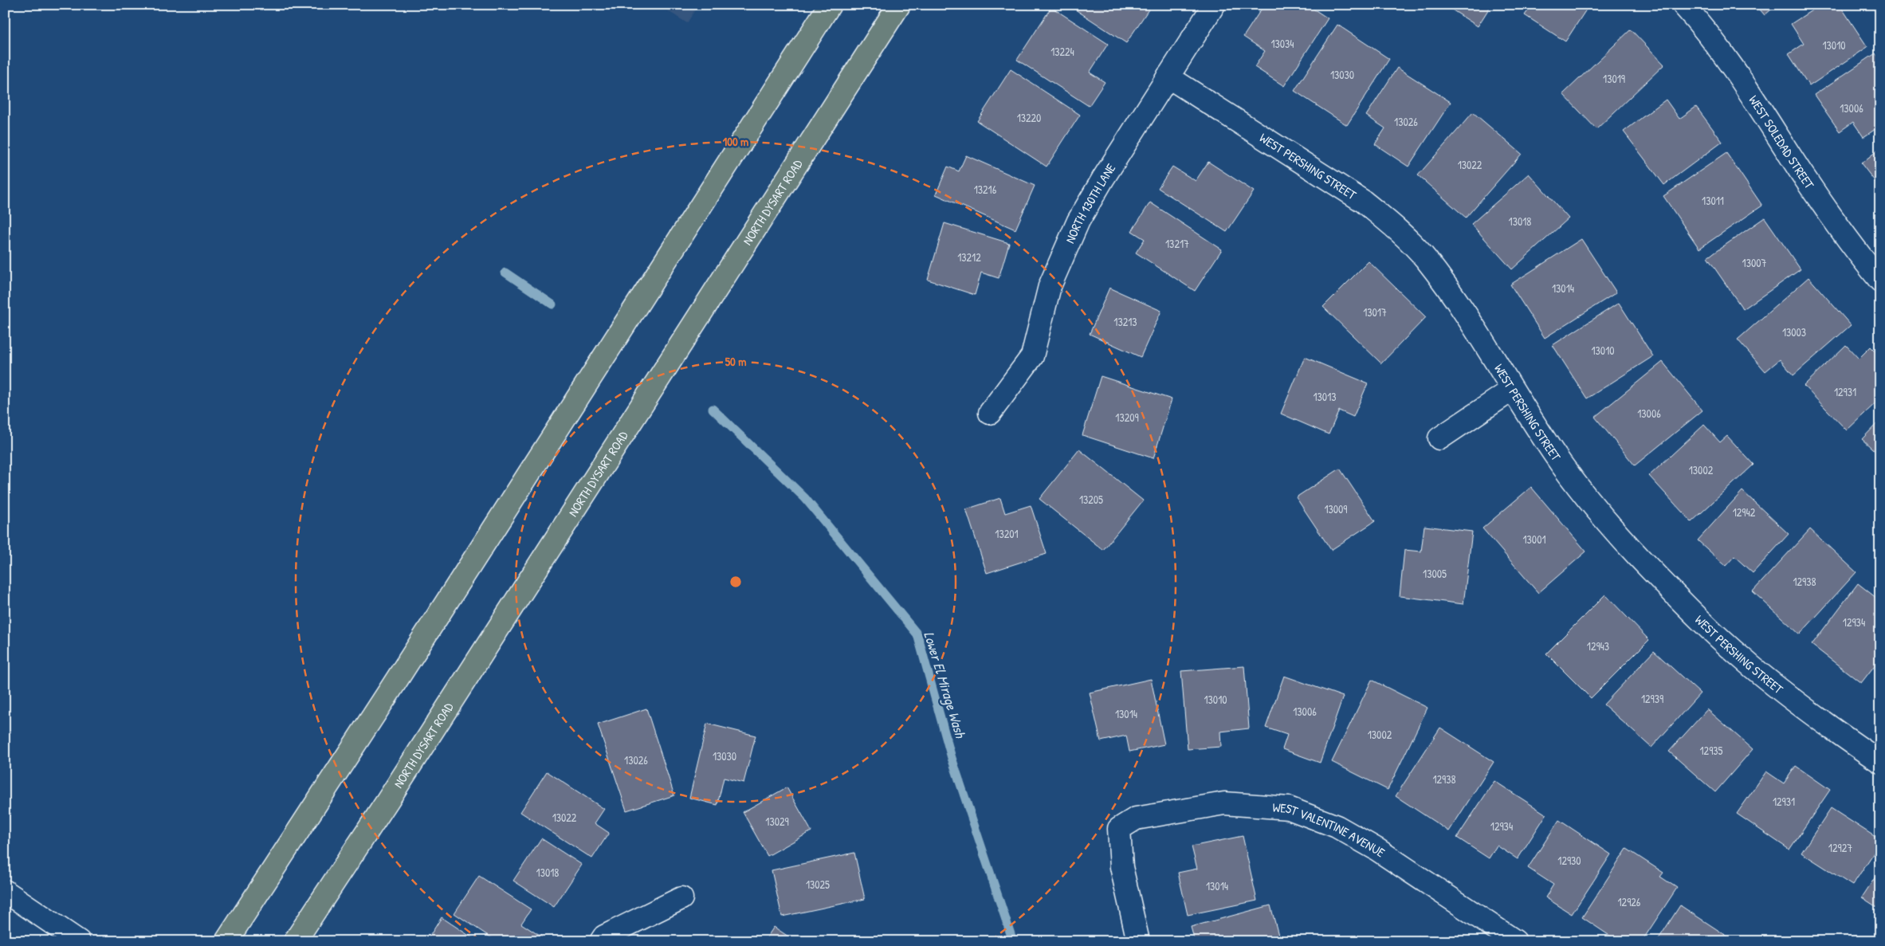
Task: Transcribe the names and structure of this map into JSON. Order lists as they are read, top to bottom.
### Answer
{
  "streets": {
    "main road": ["NORTH DYSART ROAD"],
    "street": [
      "WEST SOLEDAD STREET",
      "WEST PERSHING STREET",
      "NORTH 130TH LANE",
      "WEST VALENTINE AVENUE"
    ]
  },
  "crossings": [
    ["WEST PERSHING STREET", "NORTH 130TH LANE"]
  ],
  "water": ["Lower El Mirage Wash"],
  "house_numbers": [
    "13034",
    "13010",
    "13224",
    "13030",
    "13019",
    "13006",
    "13220",
    "13026",
    "13022",
    "13216",
    "13011",
    "13018",
    "13217",
    "13212",
    "13007",
    "13014",
    "13017",
    "13213",
    "13003",
    "13010",
    "12931",
    "13013",
    "13006",
    "13209",
    "13002",
    "13205",
    "13009",
    "12942",
    "13201",
    "13001",
    "13005",
    "12938",
    "12934",
    "12943",
    "12939",
    "13010",
    "13006",
    "13014",
    "13002",
    "12935",
    "13030",
    "13026",
    "12938",
    "12931",
    "13022",
    "13029",
    "12934",
    "12927",
    "12930",
    "13018",
    "13025",
    "13014",
    "12926"
  ],
  "rings": ["100 m", "50 m"]
}
